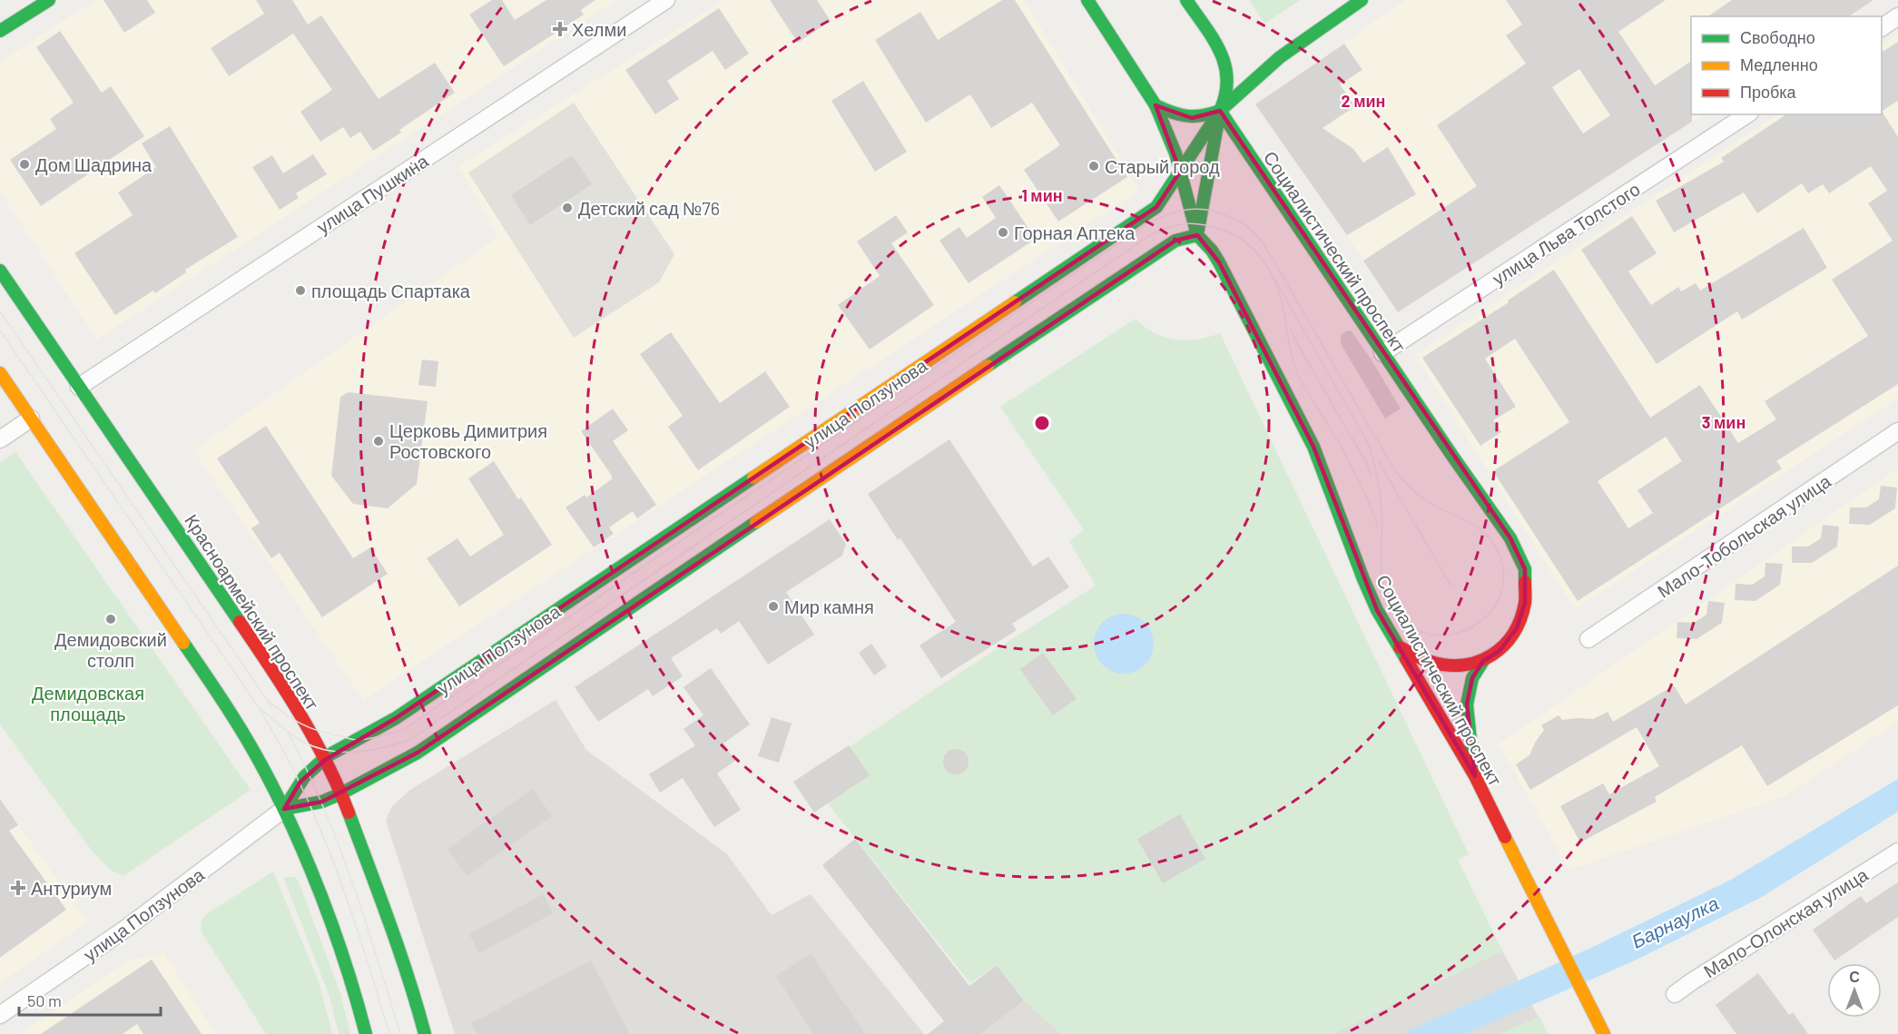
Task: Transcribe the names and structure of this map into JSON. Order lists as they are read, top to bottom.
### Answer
{
  "streets": {
    "street": [
      "улица Пушкина",
      "улица Льва Толстого",
      "Социалистический проспект",
      "улица Ползунова",
      "Мало-Тобольская улица",
      "Красноармейский проспект",
      "Мало-Олонская улица"
    ]
  },
  "crossings": [
    ["улица Пушкина", "Красноармейский проспект"],
    ["улица Льва Толстого", "Социалистический проспект"],
    ["Социалистический проспект", "улица Ползунова"],
    ["улица Ползунова", "Красноармейский проспект"]
  ],
  "water": ["Барнаулка"],
  "parks": ["Демидовская площадь"],
  "places": {
    "health": ["Хелми", "Антуриум"],
    "other": [
      "Дом Шадрина",
      "Старый город",
      "Детский сад №76",
      "Горная Аптека",
      "площадь Спартака",
      "Церковь Димитрия Ростовского",
      "Мир камня",
      "Демидовский столп"
    ]
  },
  "legend": ["Свободно", "Медленно", "Пробка"],
  "scale_bar": "50 m",
  "north": "top",
  "rings": ["2 мин", "1 мин", "3 мин"]
}
